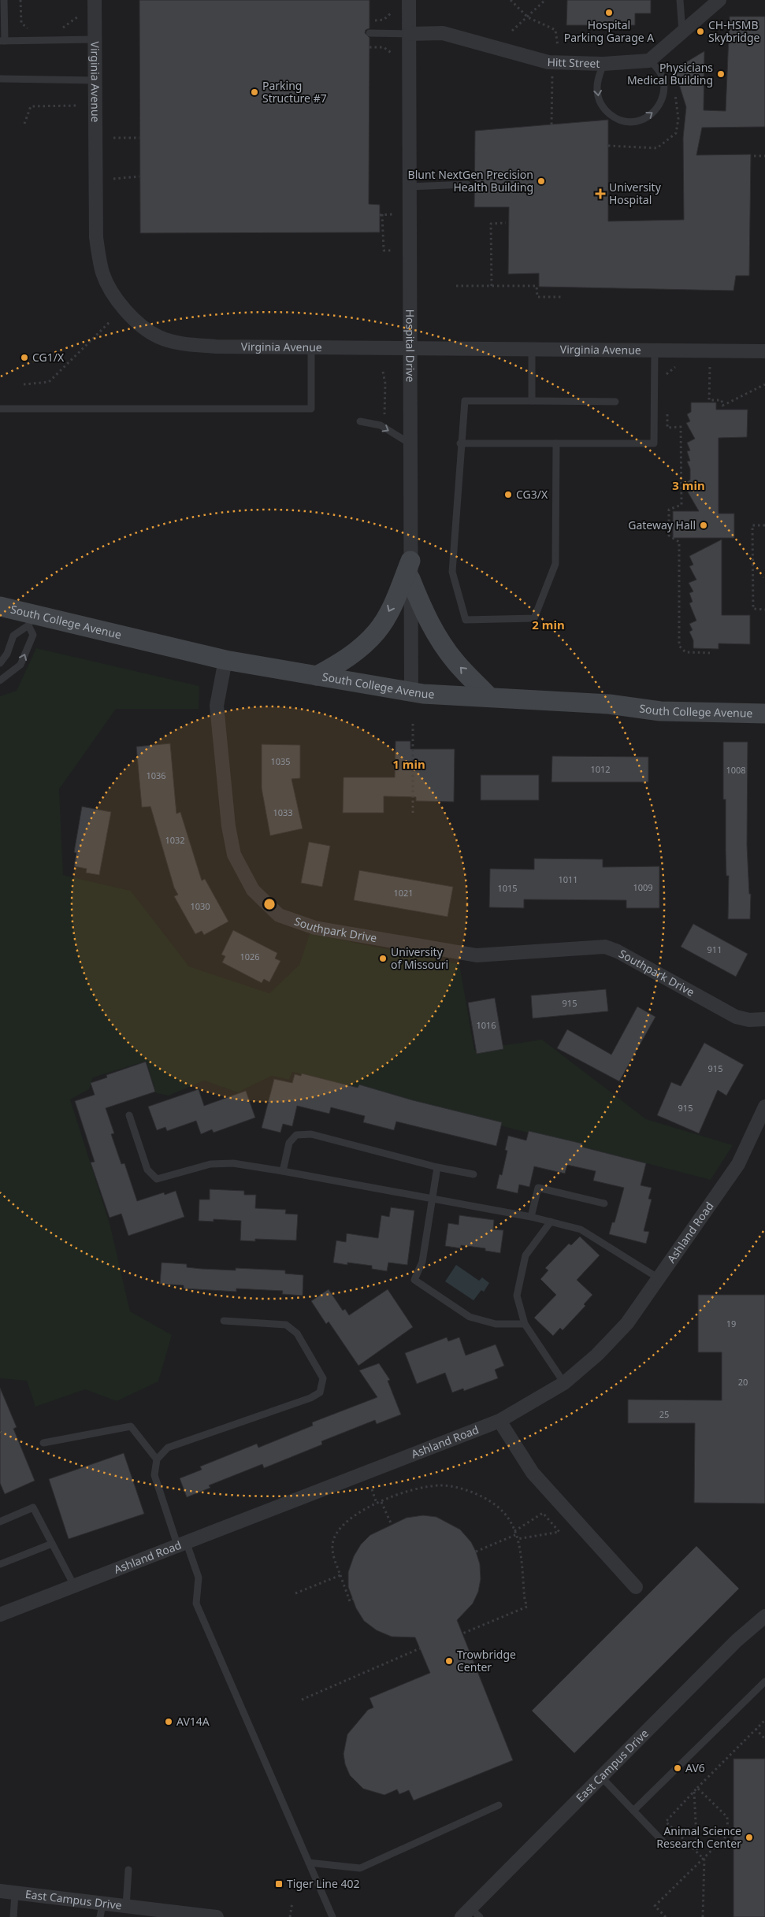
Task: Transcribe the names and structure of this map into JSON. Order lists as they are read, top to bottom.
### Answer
{
  "streets": {
    "main road": ["South College Avenue"],
    "street": [
      "Hitt Street",
      "Virginia Avenue",
      "Hospital Drive",
      "Southpark Drive",
      "Ashland Road",
      "East Campus Drive"
    ]
  },
  "crossings": [
    ["Hitt Street", "Hospital Drive"],
    ["Virginia Avenue", "Hospital Drive"],
    ["Hospital Drive", "South College Avenue"],
    ["South College Avenue", "Southpark Drive"]
  ],
  "places": {
    "other": [
      "Hospital Parking Garage A",
      "CH-HSMB Skybridge",
      "Physicians Medical Building",
      "Parking Structure #7",
      "Blunt NextGen Precision Health Building",
      "CG1/X",
      "CG3/X",
      "Gateway Hall",
      "University of Missouri",
      "Trowbridge Center",
      "AV14A",
      "AV6",
      "Animal Science Research Center"
    ],
    "health": ["University Hospital"],
    "transit": ["Tiger Line 402"]
  },
  "house_numbers": [
    "1035",
    "1012",
    "1008",
    "1036",
    "1033",
    "1032",
    "1011",
    "1009",
    "1015",
    "1021",
    "1030",
    "911",
    "1026",
    "915",
    "1016",
    "915",
    "915",
    "19",
    "20",
    "25"
  ],
  "rings": ["3 min", "2 min", "1 min"]
}
